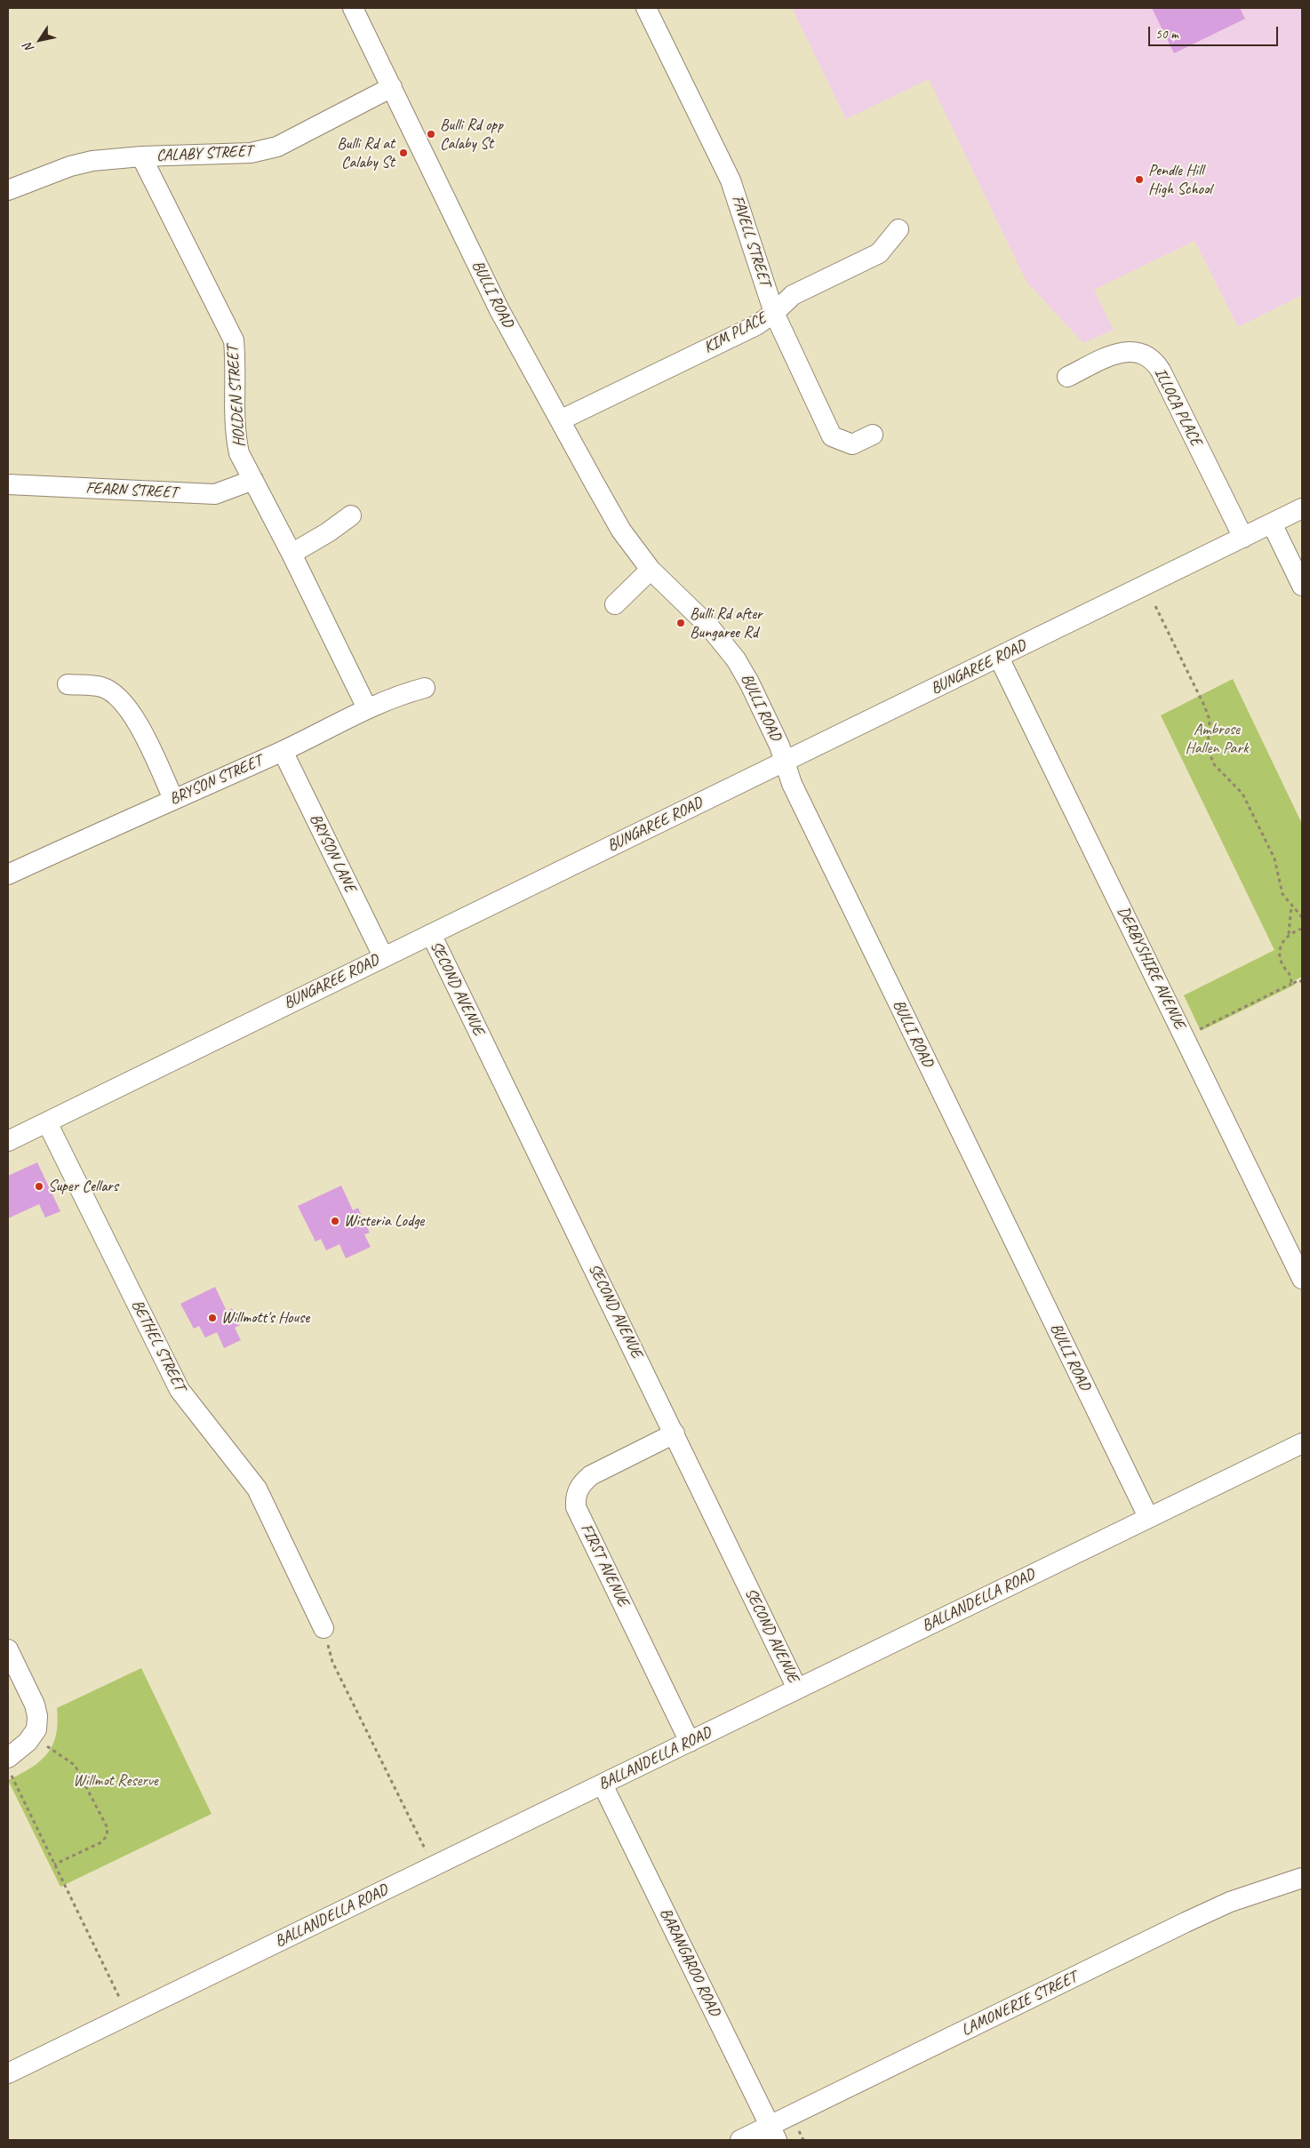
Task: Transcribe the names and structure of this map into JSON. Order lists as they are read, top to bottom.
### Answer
{
  "streets": {
    "street": [
      "CALABY STREET",
      "FAVELL STREET",
      "BULLI ROAD",
      "KIM PLACE",
      "HOLDEN STREET",
      "ILLOCA PLACE",
      "FEARN STREET",
      "BUNGAREE ROAD",
      "BRYSON STREET",
      "BRYSON LANE",
      "DERBYSHIRE AVENUE",
      "SECOND AVENUE",
      "BETHEL STREET",
      "FIRST AVENUE",
      "BALLANDELLA ROAD",
      "BARANGAROO ROAD",
      "LAMONERIE STREET"
    ]
  },
  "crossings": [
    ["CALABY STREET", "BULLI ROAD"],
    ["CALABY STREET", "HOLDEN STREET"],
    ["FAVELL STREET", "KIM PLACE"],
    ["BULLI ROAD", "KIM PLACE"],
    ["BULLI ROAD", "BUNGAREE ROAD"],
    ["BULLI ROAD", "BALLANDELLA ROAD"],
    ["HOLDEN STREET", "FEARN STREET"],
    ["HOLDEN STREET", "BRYSON STREET"],
    ["ILLOCA PLACE", "BUNGAREE ROAD"],
    ["BUNGAREE ROAD", "BRYSON LANE"],
    ["BUNGAREE ROAD", "DERBYSHIRE AVENUE"],
    ["BUNGAREE ROAD", "SECOND AVENUE"],
    ["BUNGAREE ROAD", "BETHEL STREET"],
    ["BRYSON STREET", "BRYSON LANE"],
    ["SECOND AVENUE", "FIRST AVENUE"],
    ["SECOND AVENUE", "BALLANDELLA ROAD"],
    ["FIRST AVENUE", "BALLANDELLA ROAD"],
    ["BALLANDELLA ROAD", "BARANGAROO ROAD"],
    ["BARANGAROO ROAD", "LAMONERIE STREET"]
  ],
  "parks": ["Ambrose Hallen Park", "Willmot Reserve"],
  "places": [
    "Bulli Rd opp Calaby St",
    "Bulli Rd at Calaby St",
    "Pendle Hill High School",
    "Bulli Rd after Bungaree Rd",
    "Super Cellars",
    "Wisteria Lodge",
    "Willmott's House"
  ],
  "scale_bar": "50 m",
  "north": "bottom left"
}
